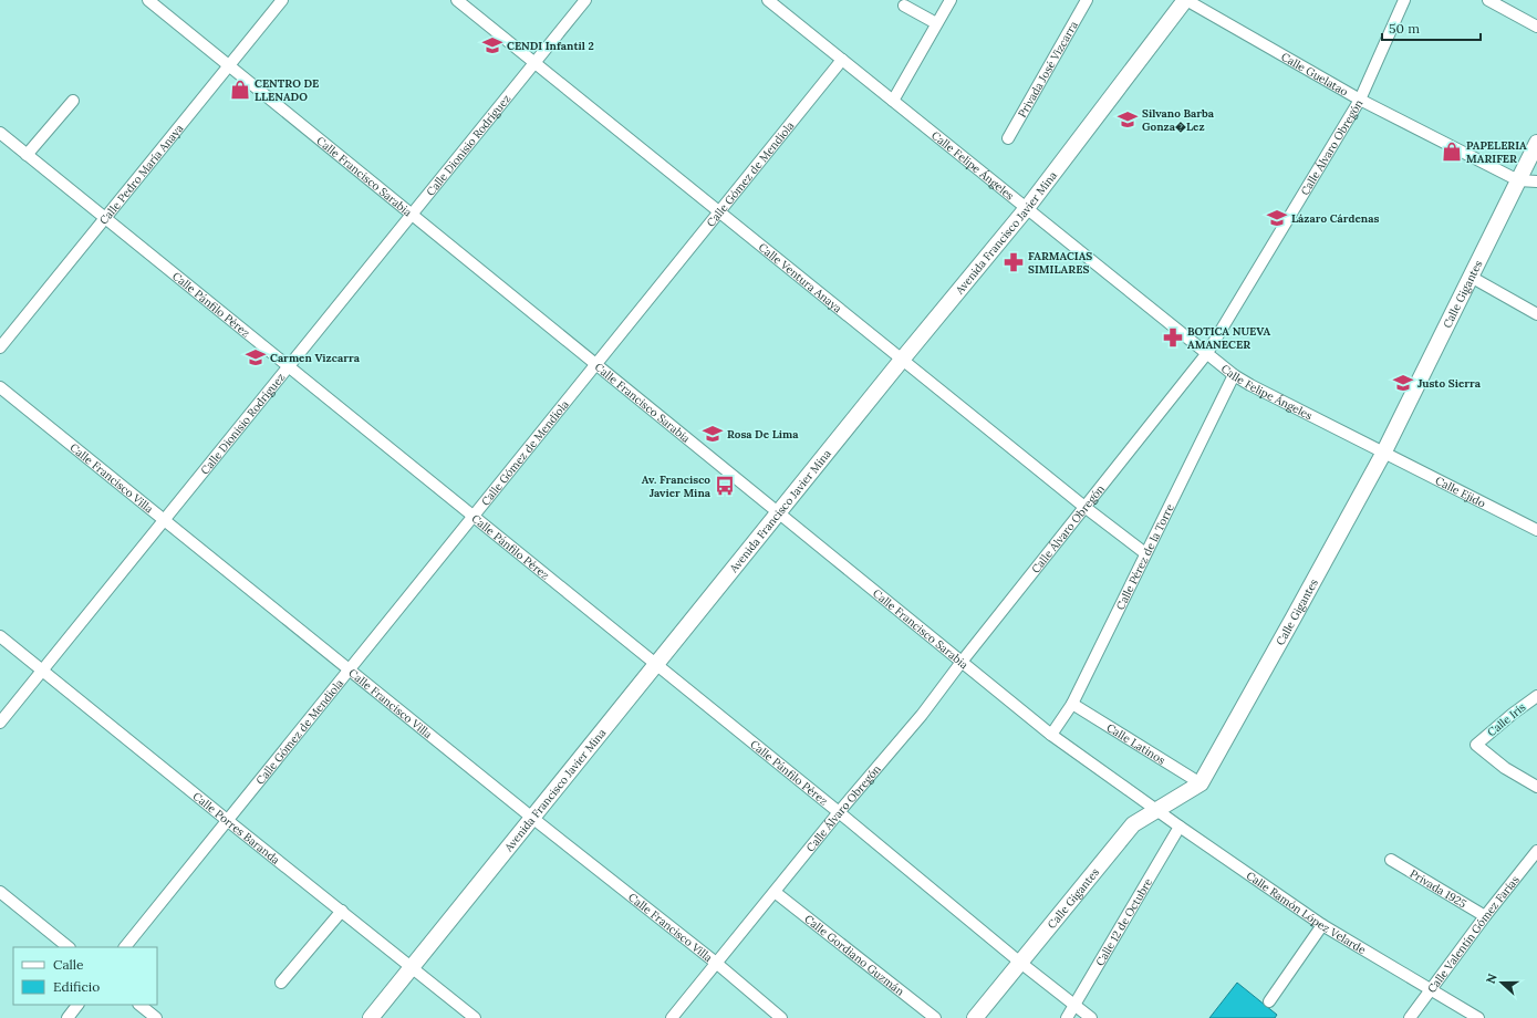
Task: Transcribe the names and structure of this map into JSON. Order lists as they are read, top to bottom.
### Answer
{
  "streets": {
    "main road": ["Avenida Francisco Javier Mina", "Calle Gigantes"],
    "street": [
      "Privada José Vizcarra",
      "Calle Guelatao",
      "Calle Dionisio Rodríguez",
      "Calle Álvaro Obregón",
      "Calle Felipe Ángeles",
      "Calle Gómez de Mendiola",
      "Calle Pedro María Anaya",
      "Calle Francisco Sarabia",
      "Calle Ventura Anaya",
      "Calle Pánfilo Pérez",
      "Calle Francisco Villa",
      "Calle Ejido",
      "Calle Pérez de la Torre",
      "Calle Iris",
      "Calle Latinos",
      "Calle Porres Baranda",
      "Privada 1925",
      "Calle Ramón López Velarde",
      "Calle 12 de Octubre",
      "Calle Valentín Gómez Farías",
      "Calle Gordiano Guzmán"
    ]
  },
  "crossings": [
    ["Calle Guelatao", "Calle Álvaro Obregón"],
    ["Calle Guelatao", "Avenida Francisco Javier Mina"],
    ["Calle Guelatao", "Calle Gigantes"],
    ["Calle Dionisio Rodríguez", "Calle Francisco Sarabia"],
    ["Calle Dionisio Rodríguez", "Calle Ventura Anaya"],
    ["Calle Dionisio Rodríguez", "Calle Pánfilo Pérez"],
    ["Calle Dionisio Rodríguez", "Calle Francisco Villa"],
    ["Calle Dionisio Rodríguez", "Calle Porres Baranda"],
    ["Calle Álvaro Obregón", "Calle Felipe Ángeles"],
    ["Calle Álvaro Obregón", "Calle Francisco Sarabia"],
    ["Calle Álvaro Obregón", "Calle Ventura Anaya"],
    ["Calle Álvaro Obregón", "Calle Pánfilo Pérez"],
    ["Calle Álvaro Obregón", "Calle Francisco Villa"],
    ["Calle Álvaro Obregón", "Calle Gordiano Guzmán"],
    ["Calle Felipe Ángeles", "Calle Gómez de Mendiola"],
    ["Calle Felipe Ángeles", "Avenida Francisco Javier Mina"],
    ["Calle Felipe Ángeles", "Calle Gigantes"],
    ["Calle Felipe Ángeles", "Calle Ejido"],
    ["Calle Felipe Ángeles", "Calle Pérez de la Torre"],
    ["Calle Gómez de Mendiola", "Calle Francisco Sarabia"],
    ["Calle Gómez de Mendiola", "Calle Ventura Anaya"],
    ["Calle Gómez de Mendiola", "Calle Pánfilo Pérez"],
    ["Calle Gómez de Mendiola", "Calle Francisco Villa"],
    ["Calle Gómez de Mendiola", "Calle Porres Baranda"],
    ["Calle Pedro María Anaya", "Calle Francisco Sarabia"],
    ["Calle Pedro María Anaya", "Calle Pánfilo Pérez"],
    ["Calle Francisco Sarabia", "Avenida Francisco Javier Mina"],
    ["Calle Francisco Sarabia", "Calle Pérez de la Torre"],
    ["Calle Francisco Sarabia", "Calle Ramón López Velarde"],
    ["Avenida Francisco Javier Mina", "Calle Ventura Anaya"],
    ["Avenida Francisco Javier Mina", "Calle Pánfilo Pérez"],
    ["Avenida Francisco Javier Mina", "Calle Francisco Villa"],
    ["Avenida Francisco Javier Mina", "Calle Porres Baranda"],
    ["Calle Ventura Anaya", "Calle Pérez de la Torre"],
    ["Calle Gigantes", "Calle Pánfilo Pérez"],
    ["Calle Gigantes", "Calle Ejido"],
    ["Calle Gigantes", "Calle Latinos"],
    ["Calle Gigantes", "Calle Ramón López Velarde"],
    ["Calle Pánfilo Pérez", "Calle 12 de Octubre"],
    ["Calle Pérez de la Torre", "Calle Latinos"],
    ["Privada 1925", "Calle Valentín Gómez Farías"],
    ["Calle Ramón López Velarde", "Calle 12 de Octubre"],
    ["Calle Ramón López Velarde", "Calle Valentín Gómez Farías"]
  ],
  "places": {
    "school or university": [
      "CENDI Infantil 2",
      "Silvano Barba Gonza�Lez",
      "Lázaro Cárdenas",
      "Carmen Vizcarra",
      "Justo Sierra",
      "Rosa De Lima"
    ],
    "shop": ["CENTRO DE LLENADO", "PAPELERIA MARIFER"],
    "pharmacy": ["FARMACIAS SIMILARES", "BOTICA NUEVA AMANECER"],
    "bus stop": ["Av. Francisco Javier Mina"]
  },
  "legend": ["Calle", "Edificio"],
  "scale_bar": "50 m",
  "north": "left"
}
